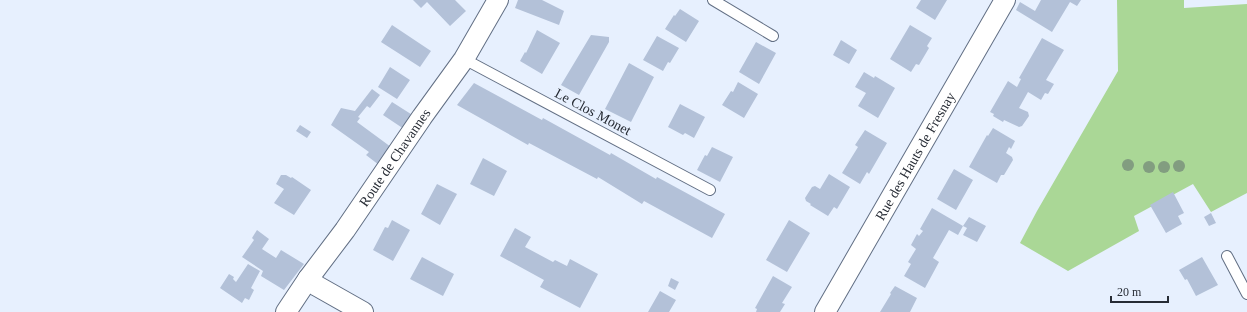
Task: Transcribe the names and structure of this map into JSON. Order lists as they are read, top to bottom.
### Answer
{
  "streets": {
    "street": ["Rue des Hauts de Fresnay", "Route de Chavannes"],
    "lane": ["Le Clos Monet"]
  },
  "crossings": [
    ["Le Clos Monet", "Route de Chavannes"]
  ],
  "scale_bar": "20 m"
}
